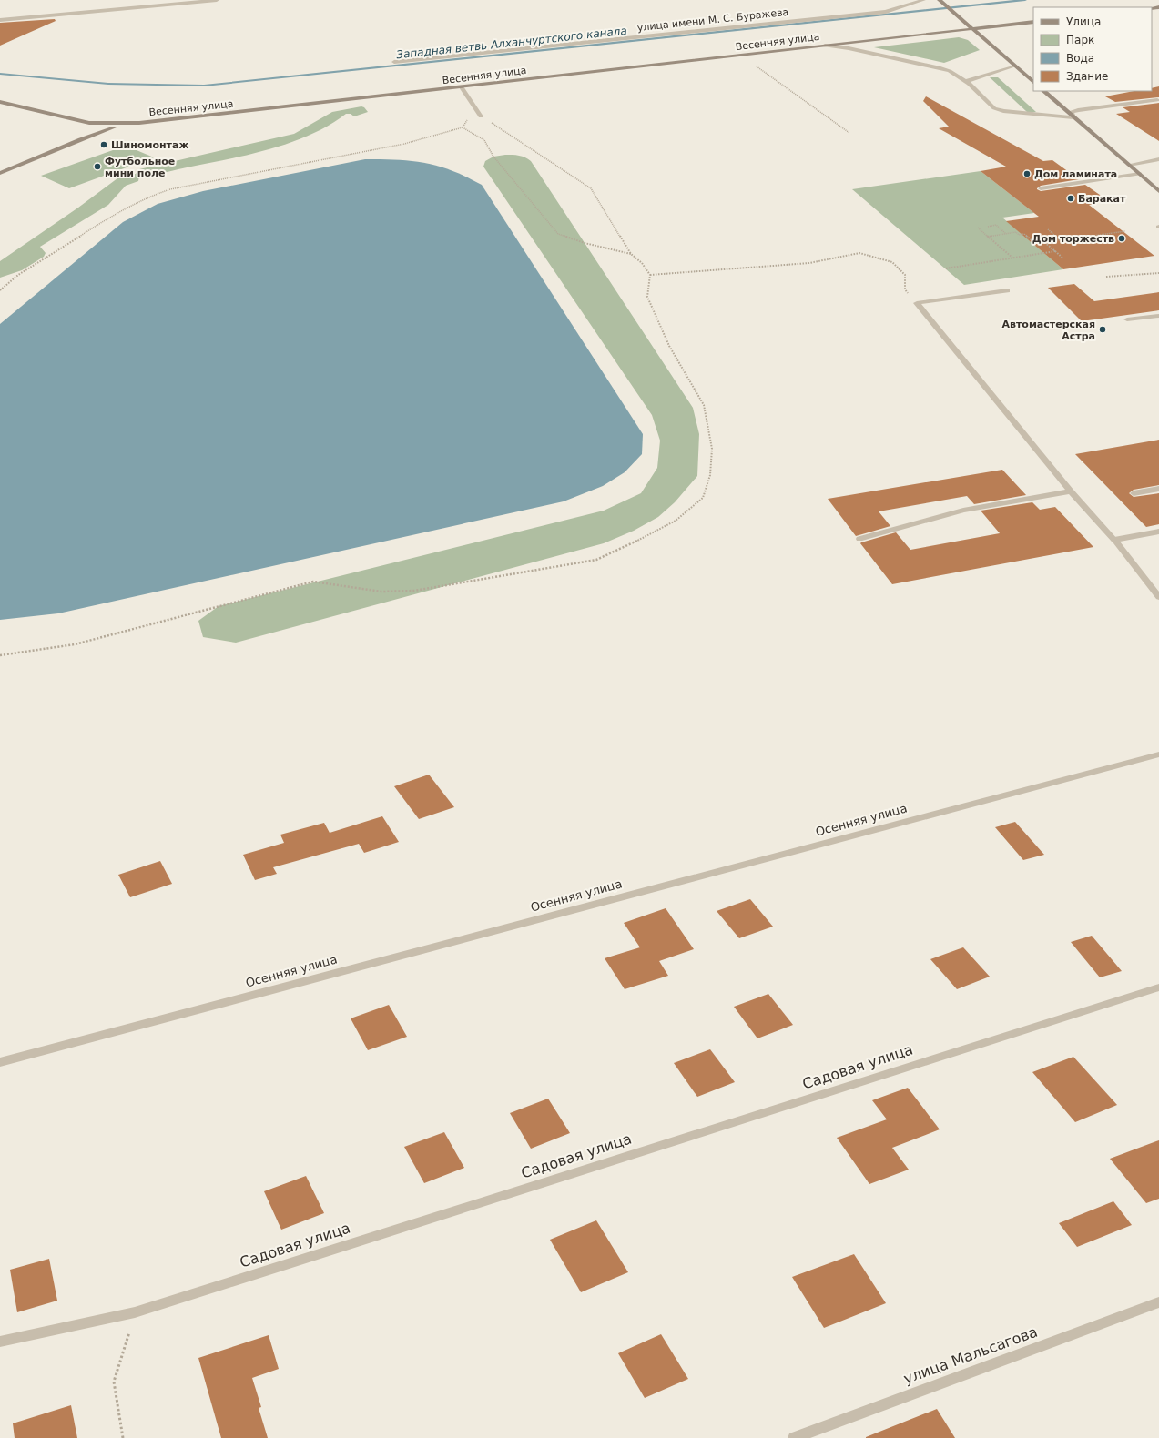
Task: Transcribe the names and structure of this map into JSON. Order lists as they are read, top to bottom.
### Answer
{
  "streets": {
    "street": [
      "улица имени М. С. Буражева",
      "Весенняя улица",
      "Осенняя улица",
      "Садовая улица",
      "улица Мальсагова"
    ]
  },
  "water": ["Западная ветвь Алханчуртского канала"],
  "places": [
    "Шиномонтаж",
    "Футбольное мини поле",
    "Дом ламината",
    "Баракат",
    "Дом торжеств",
    "Автомастерская Астра"
  ],
  "legend": [
    "Улица",
    "Парк",
    "Вода",
    "Здание"
  ]
}
